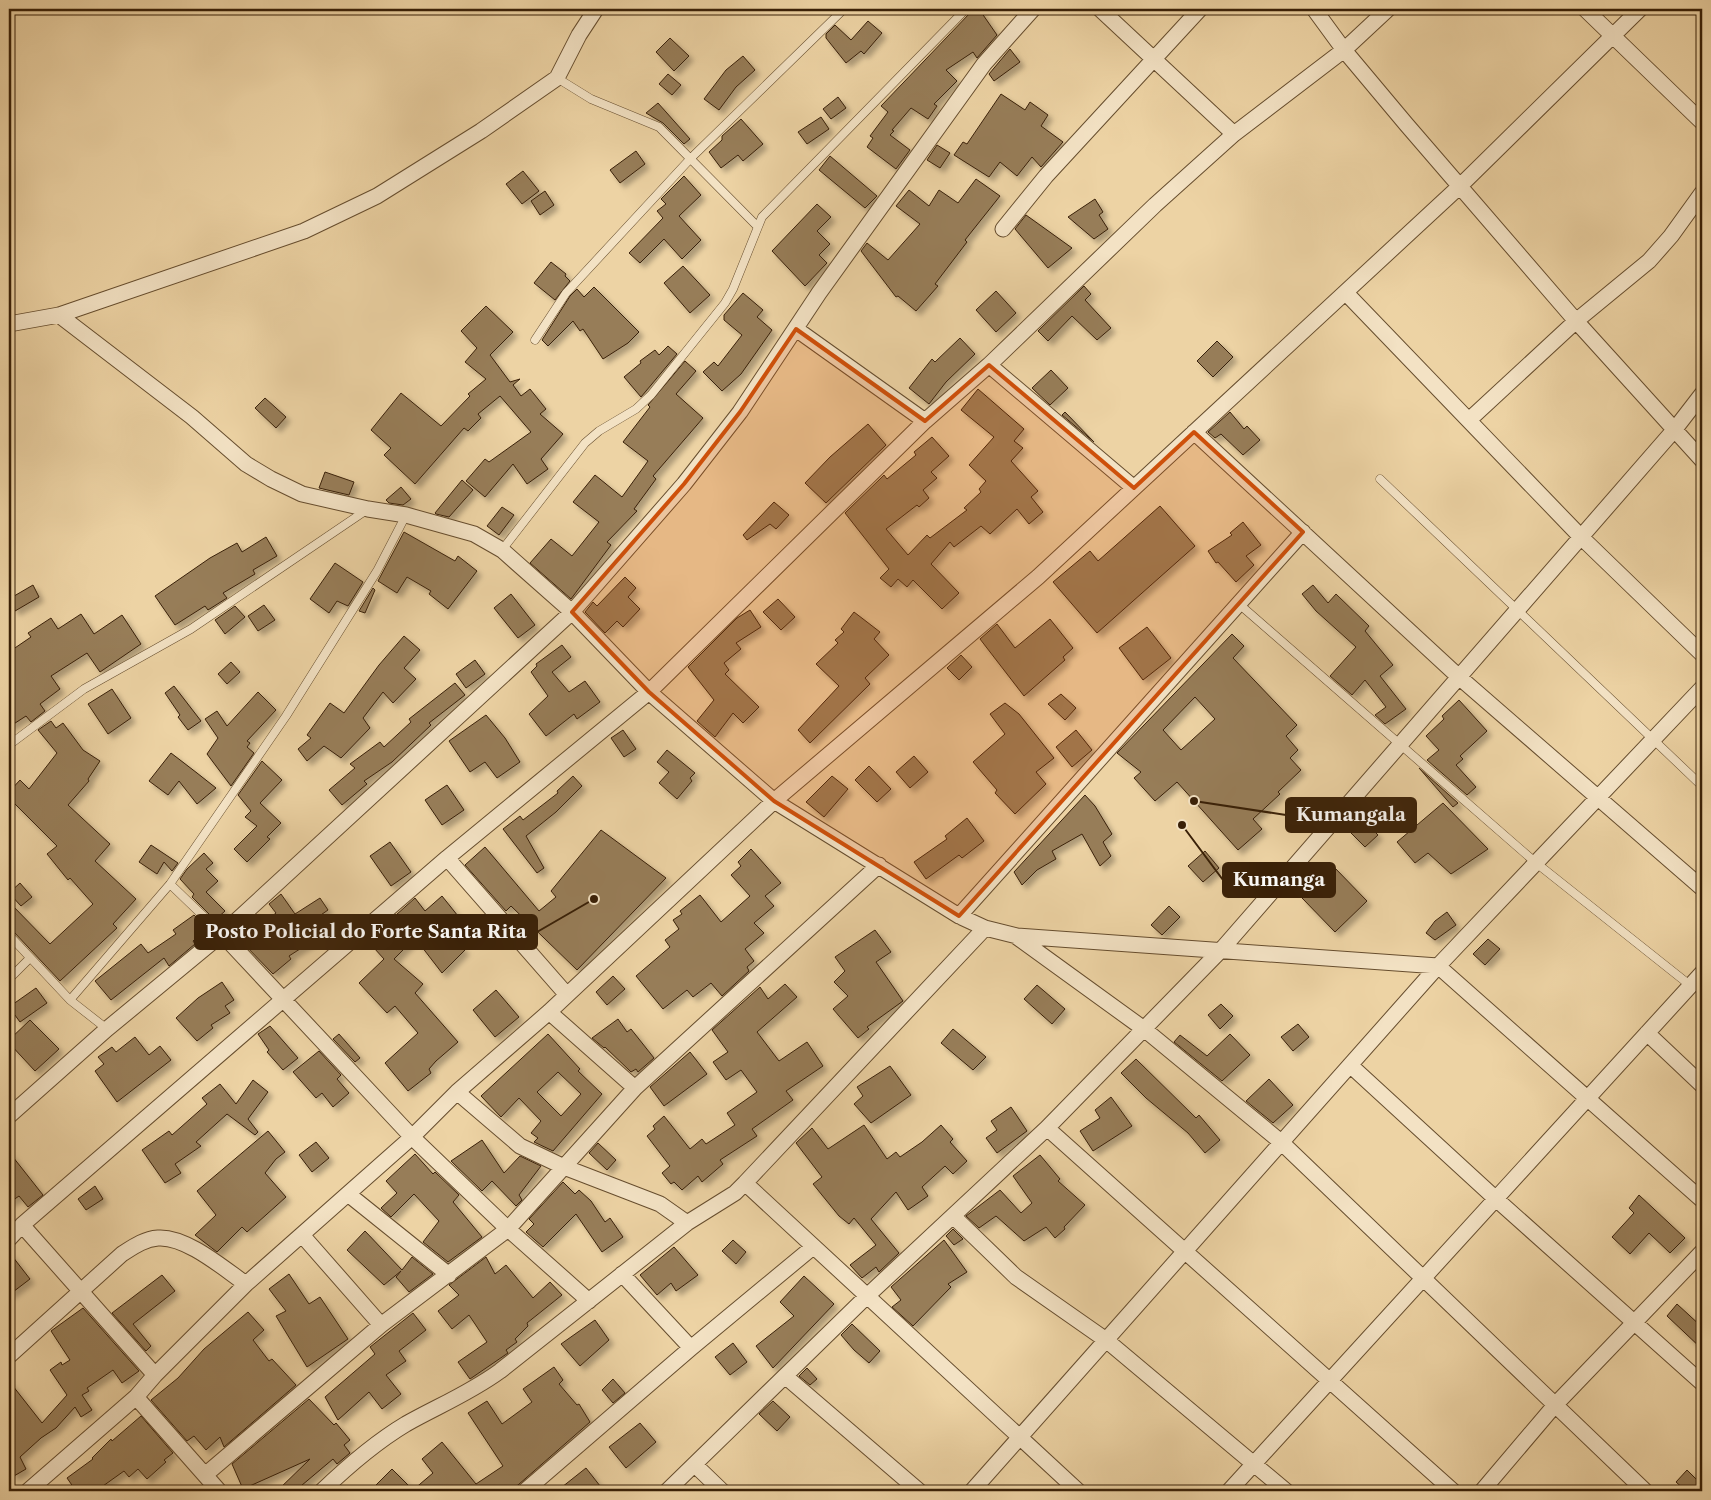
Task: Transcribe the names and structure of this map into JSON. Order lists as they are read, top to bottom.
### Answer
{
  "places": ["Kumangala", "Kumanga", "Posto Policial do Forte Santa Rita"]
}
